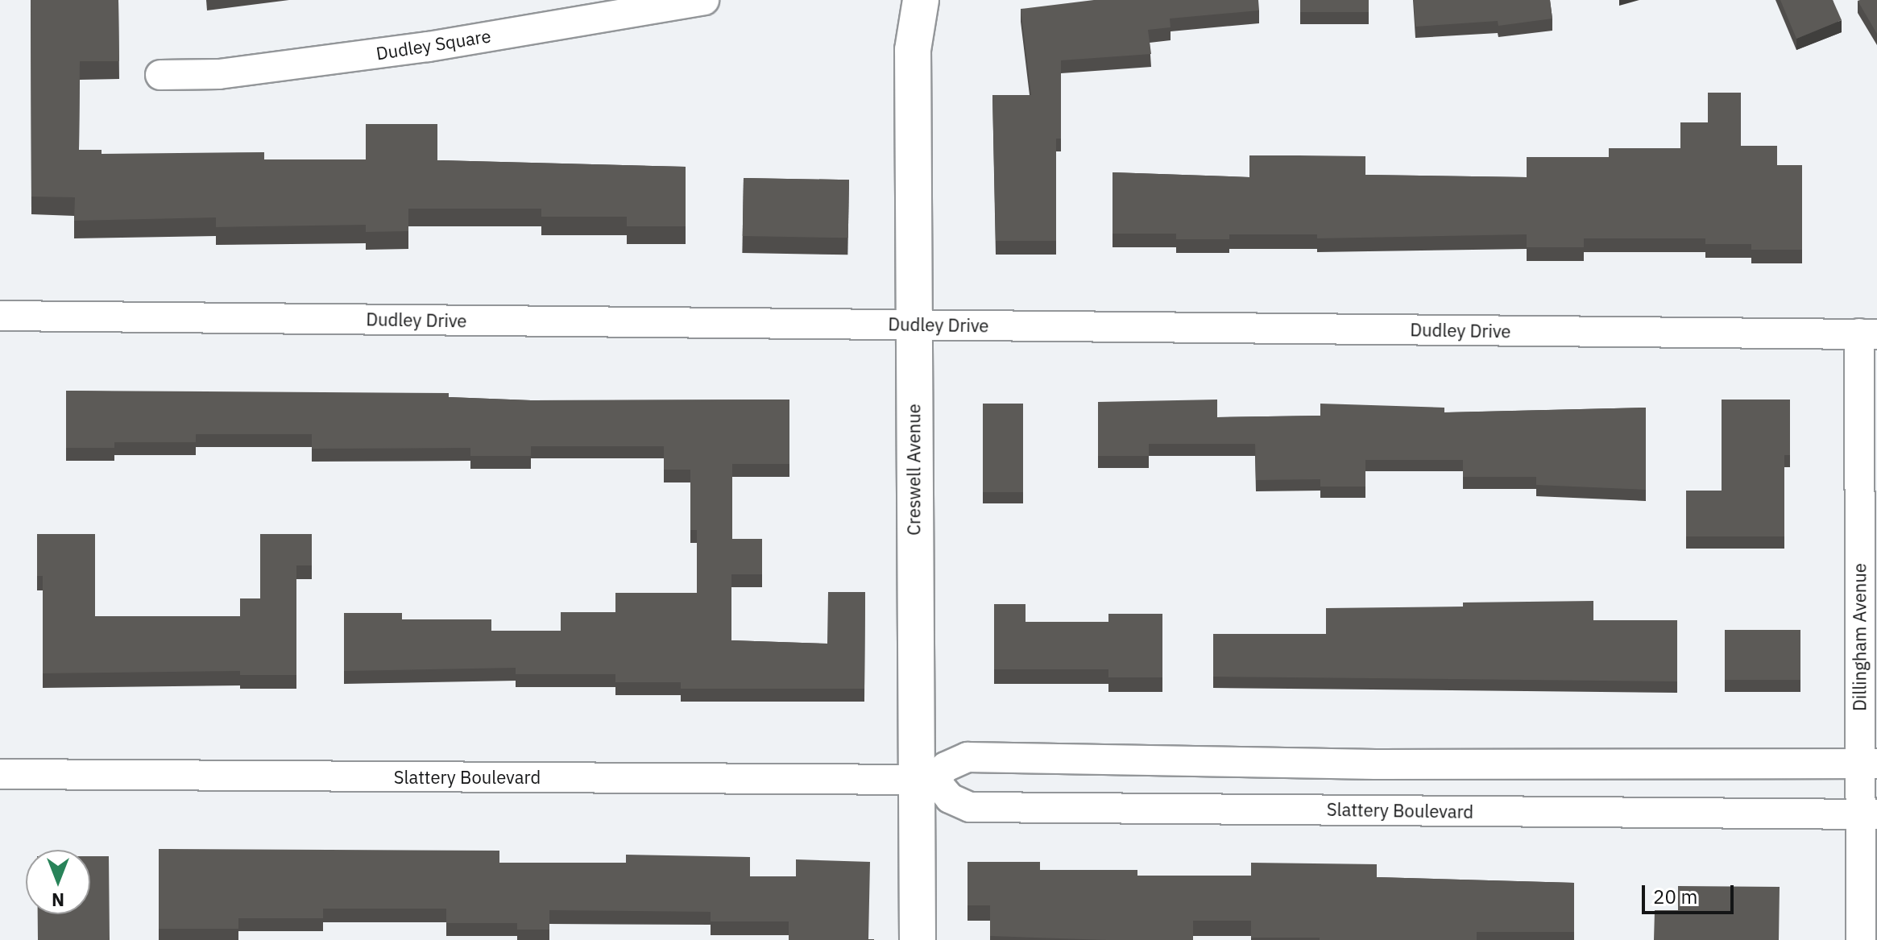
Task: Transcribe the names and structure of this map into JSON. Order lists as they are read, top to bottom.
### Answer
{
  "streets": {
    "street": [
      "Dudley Square",
      "Dudley Drive",
      "Creswell Avenue",
      "Dillingham Avenue",
      "Slattery Boulevard"
    ]
  },
  "crossings": [
    ["Dudley Drive", "Creswell Avenue"],
    ["Dudley Drive", "Dillingham Avenue"],
    ["Creswell Avenue", "Slattery Boulevard"],
    ["Dillingham Avenue", "Slattery Boulevard"]
  ],
  "scale_bar": "20 m",
  "north": "bottom"
}
